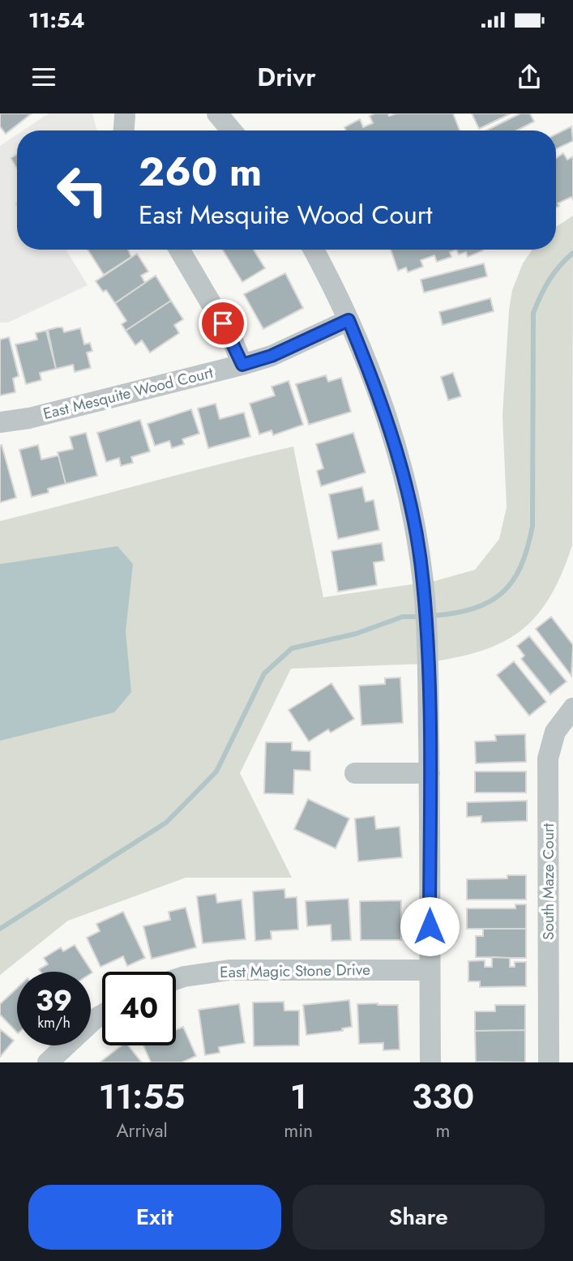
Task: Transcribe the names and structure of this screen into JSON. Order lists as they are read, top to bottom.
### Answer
{
  "streets": {
    "street": ["East Mesquite Wood Court", "South Maze Court", "East Magic Stone Drive"]
  },
  "page": {
    "status": "11:54",
    "header": "Drivr",
    "turn": ["260 m", "East Mesquite Wood Court"],
    "speed": "39 km/h",
    "limit": "40",
    "eta": [
      "11:55",
      "Arrival",
      "1",
      "min",
      "330",
      "m"
    ],
    "buttons": ["Exit", "Share"]
  }
}
